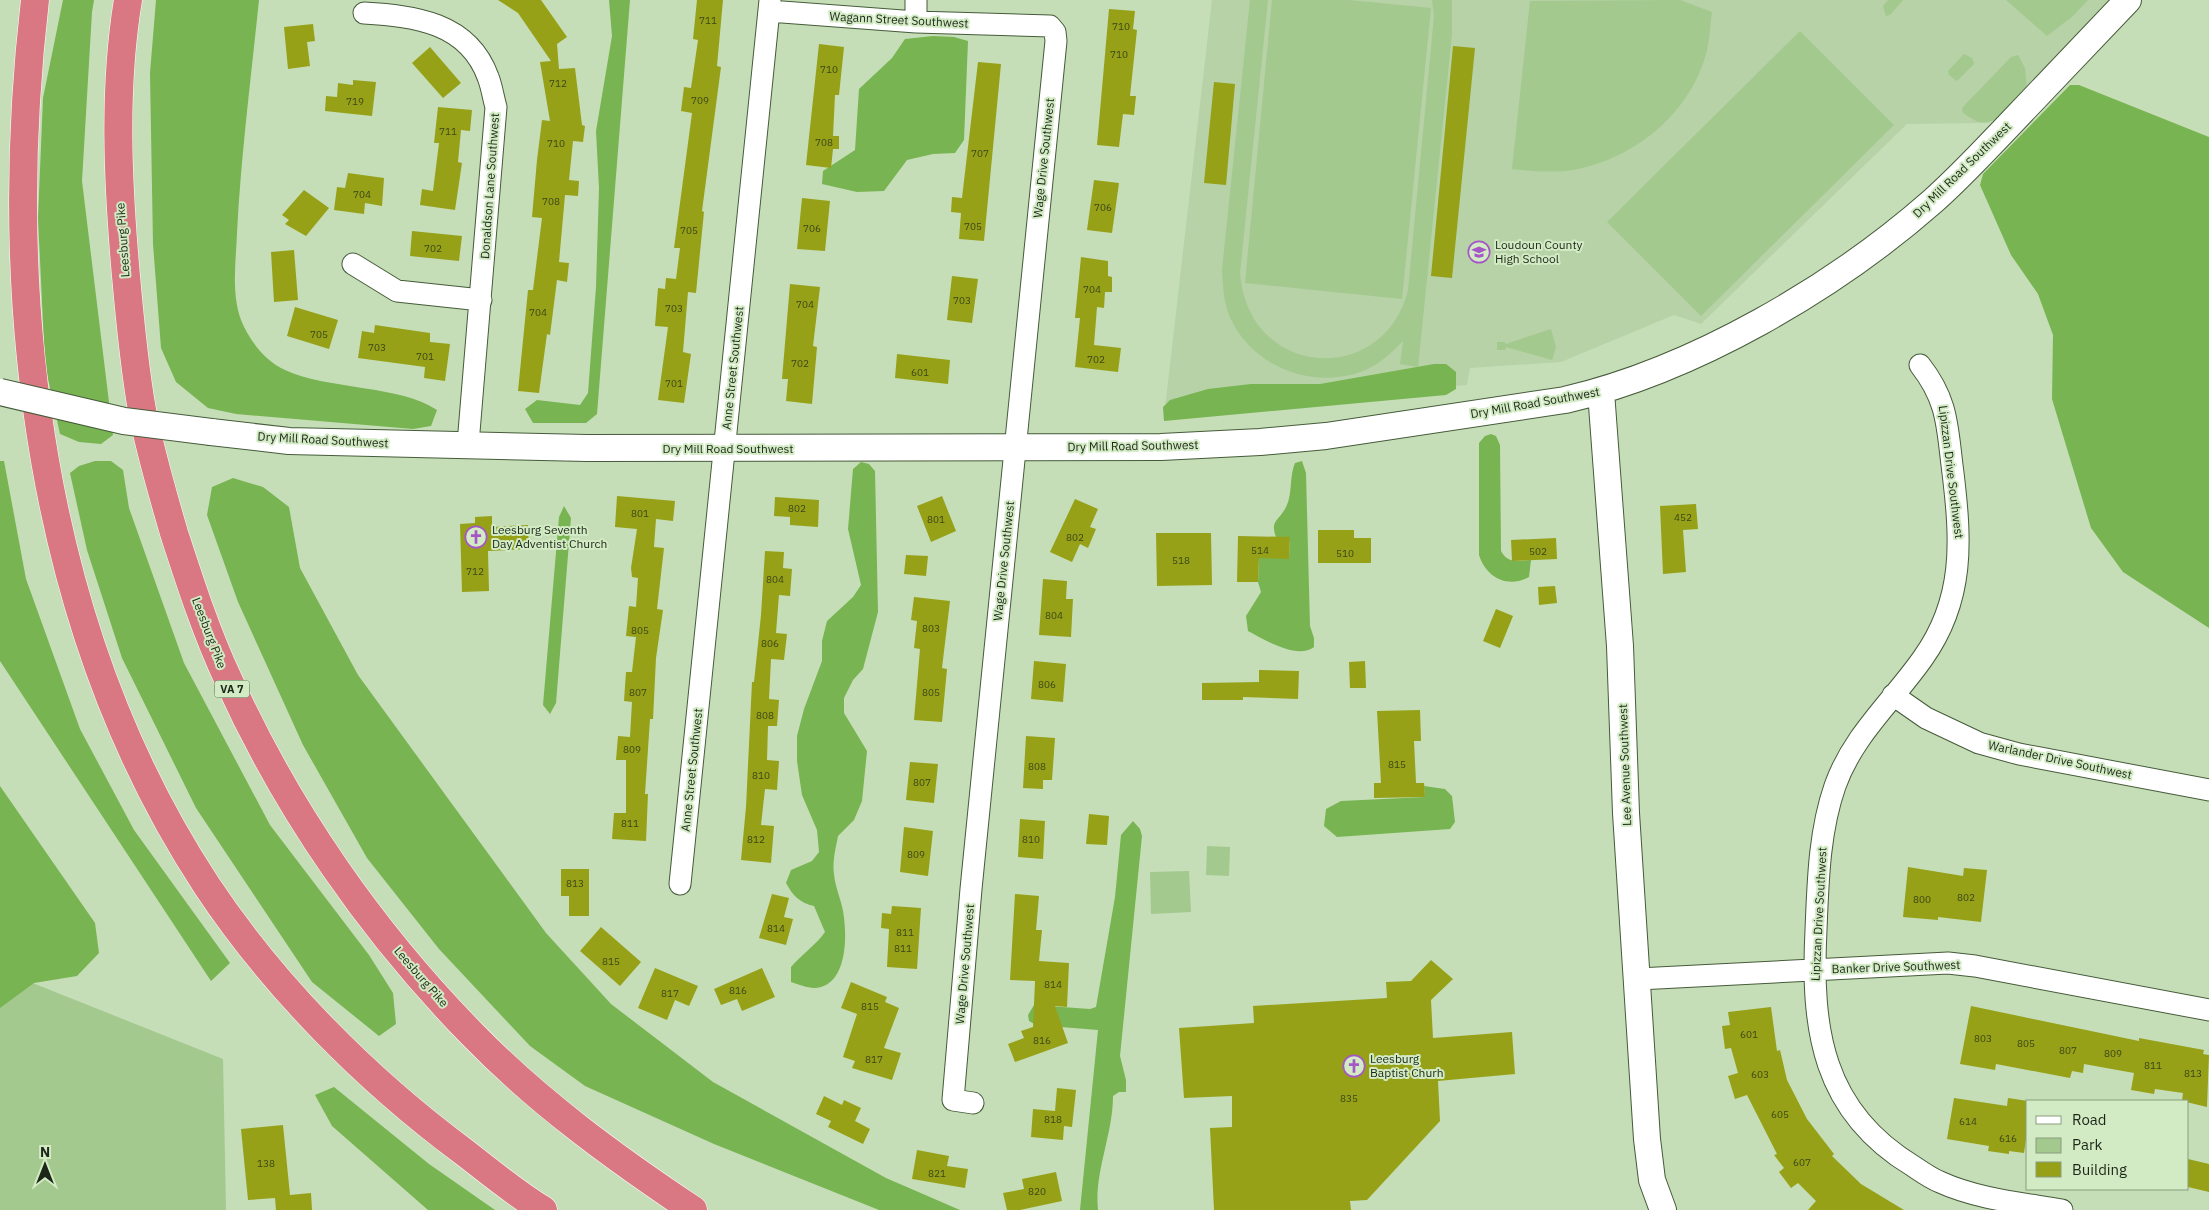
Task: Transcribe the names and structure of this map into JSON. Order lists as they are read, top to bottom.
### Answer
{
  "streets": {
    "highway": ["Leesburg Pike", "VA 7"],
    "street": [
      "Wagann Street Southwest",
      "Wage Drive Southwest",
      "Dry Mill Road Southwest",
      "Donaldson Lane Southwest",
      "Anne Street Southwest",
      "Lipizzan Drive Southwest",
      "Warlander Drive Southwest",
      "Lee Avenue Southwest",
      "Banker Drive Southwest"
    ]
  },
  "crossings": [
    ["Wagann Street Southwest", "Wage Drive Southwest"],
    ["Wagann Street Southwest", "Anne Street Southwest"],
    ["Wage Drive Southwest", "Dry Mill Road Southwest"],
    ["Dry Mill Road Southwest", "Donaldson Lane Southwest"],
    ["Dry Mill Road Southwest", "Anne Street Southwest"],
    ["Dry Mill Road Southwest", "Lee Avenue Southwest"],
    ["Lipizzan Drive Southwest", "Warlander Drive Southwest"],
    ["Lipizzan Drive Southwest", "Banker Drive Southwest"],
    ["Lee Avenue Southwest", "Banker Drive Southwest"]
  ],
  "places": {
    "school or university": ["Loudoun County High School"],
    "church": ["Leesburg Seventh Day Adventist Church", "Leesburg Baptist Churh"]
  },
  "house_numbers": [
    "711",
    "710",
    "710",
    "710",
    "712",
    "709",
    "719",
    "711",
    "708",
    "710",
    "707",
    "704",
    "708",
    "706",
    "705",
    "706",
    "705",
    "702",
    "704",
    "703",
    "704",
    "703",
    "704",
    "705",
    "703",
    "701",
    "702",
    "702",
    "601",
    "701",
    "802",
    "801",
    "452",
    "801",
    "802",
    "514",
    "502",
    "510",
    "518",
    "712",
    "804",
    "804",
    "803",
    "805",
    "806",
    "806",
    "807",
    "805",
    "808",
    "809",
    "815",
    "808",
    "810",
    "807",
    "811",
    "812",
    "810",
    "809",
    "813",
    "802",
    "800",
    "814",
    "811",
    "811",
    "815",
    "814",
    "816",
    "817",
    "815",
    "601",
    "803",
    "816",
    "805",
    "807",
    "809",
    "817",
    "811",
    "813",
    "603",
    "835",
    "605",
    "818",
    "614",
    "616",
    "607",
    "138",
    "821",
    "820"
  ],
  "legend": ["Road", "Park", "Building"],
  "north": "top"
}
